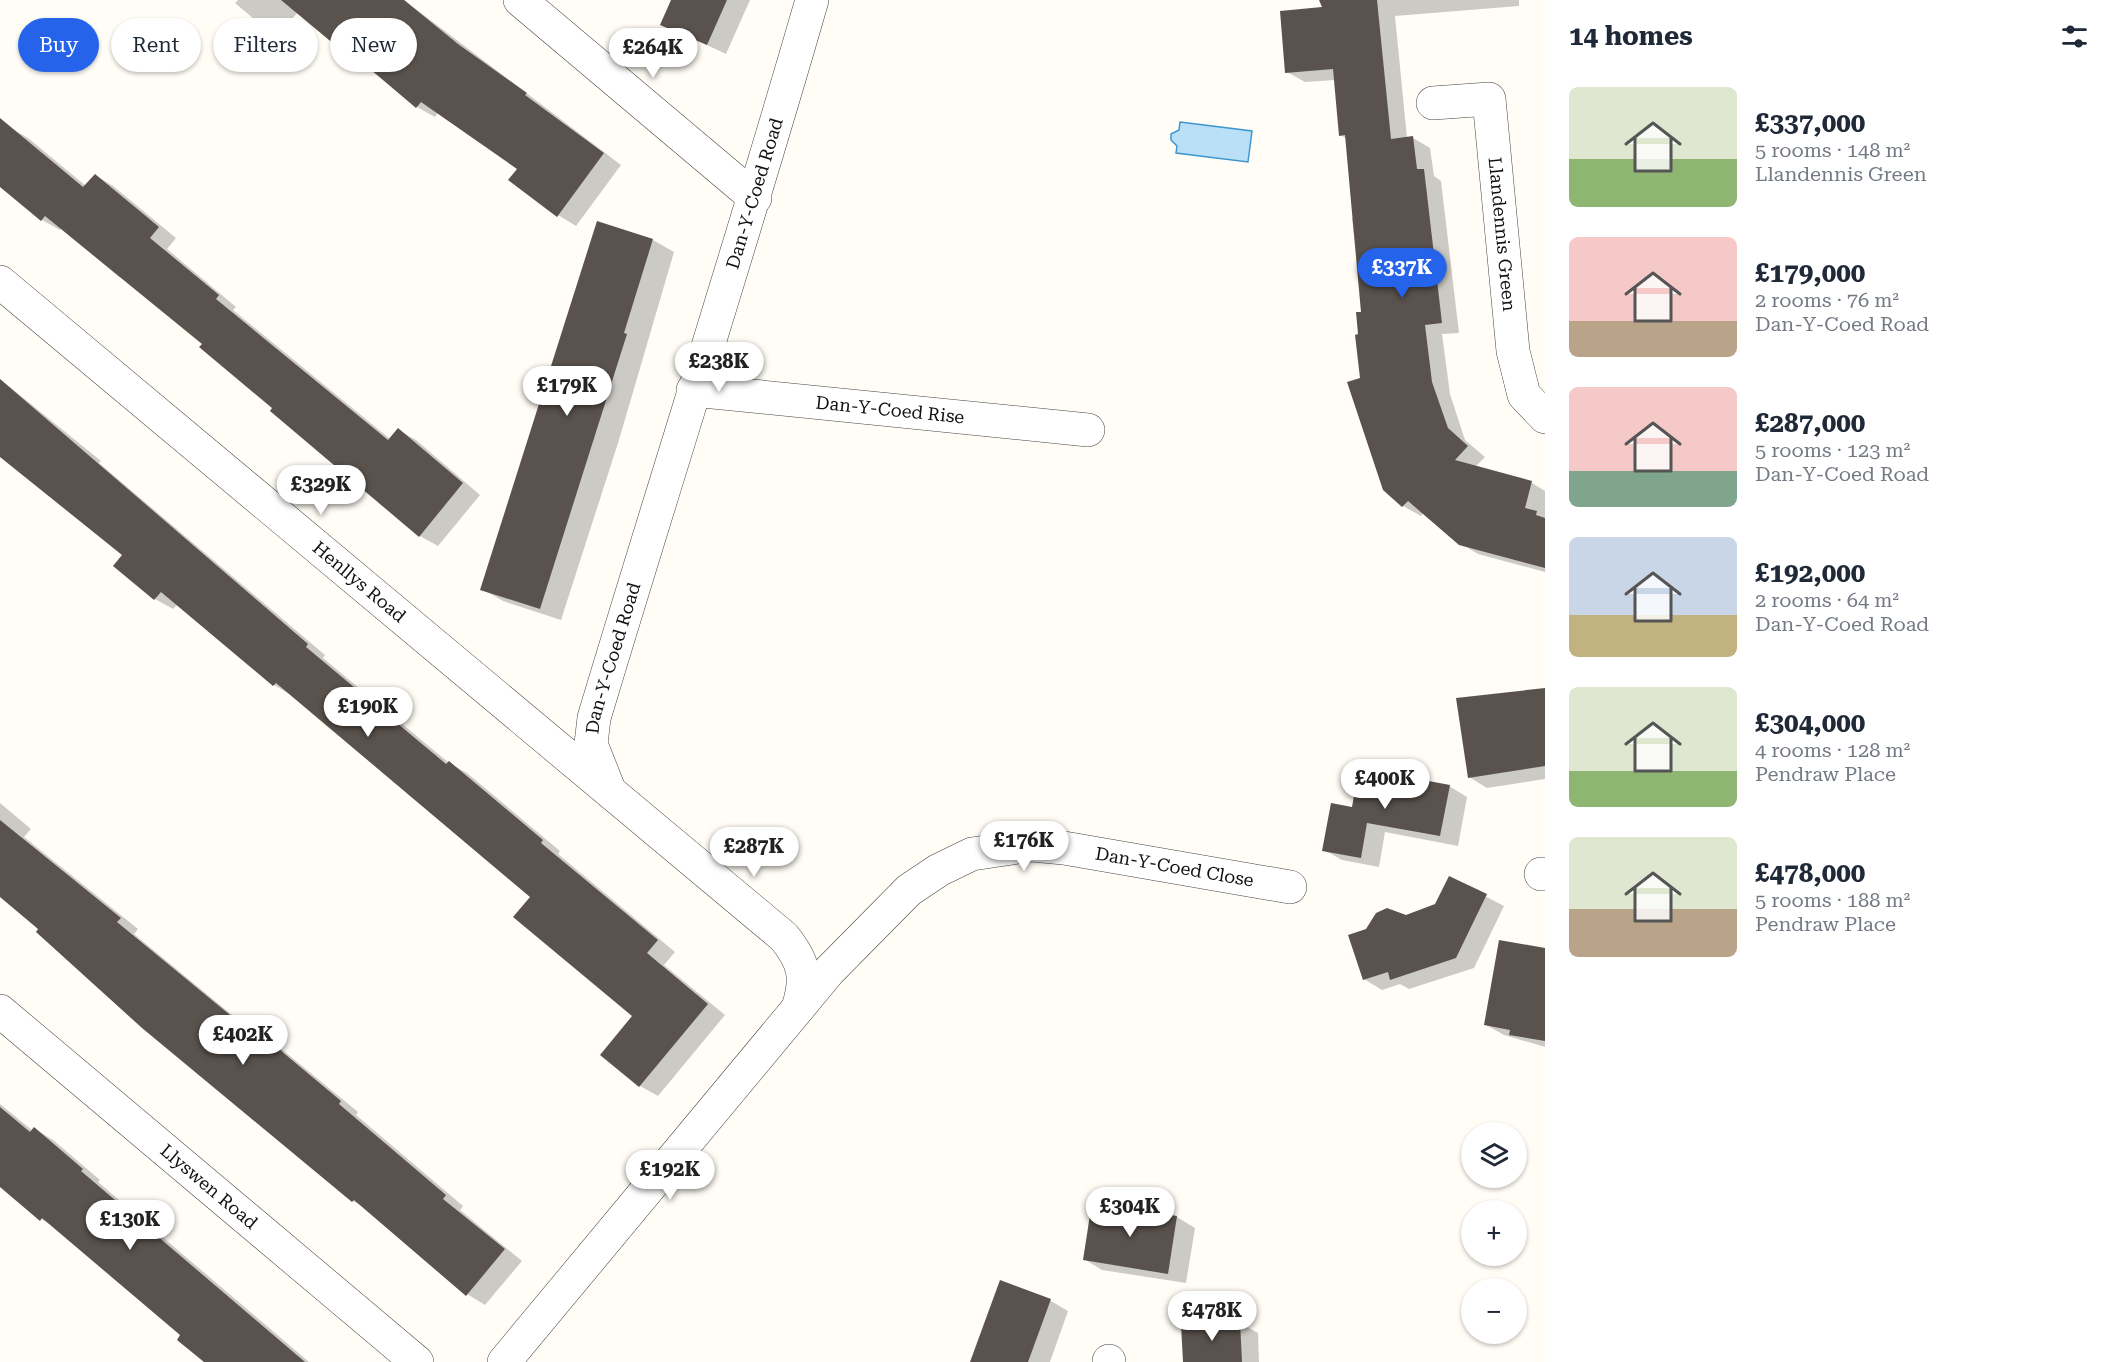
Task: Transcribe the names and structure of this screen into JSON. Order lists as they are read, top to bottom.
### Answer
{
  "streets": {
    "street": [
      "Dan-Y-Coed Road",
      "Llandennis Green",
      "Dan-Y-Coed Rise",
      "Henllys Road",
      "Dan-Y-Coed Close",
      "Llyswen Road"
    ]
  },
  "crossings": [
    ["Dan-Y-Coed Road", "Dan-Y-Coed Rise"],
    ["Dan-Y-Coed Road", "Henllys Road"],
    ["Dan-Y-Coed Road", "Dan-Y-Coed Close"]
  ],
  "page": {
    "heading": "14 homes",
    "chip": [
      "Buy",
      "Rent",
      "Filters",
      "New"
    ],
    "price": [
      "£264K",
      "£337K",
      "£238K",
      "£179K",
      "£329K",
      "£190K",
      "£400K",
      "£176K",
      "£287K",
      "£402K",
      "£192K",
      "£304K",
      "£130K",
      "£478K"
    ],
    "list": [
      {
        "name": "£337,000",
        "note": "5 rooms · 148 m² · Llandennis Green"
      },
      {
        "name": "£179,000",
        "note": "2 rooms · 76 m² · Dan-Y-Coed Road"
      },
      {
        "name": "£287,000",
        "note": "5 rooms · 123 m² · Dan-Y-Coed Road"
      },
      {
        "name": "£192,000",
        "note": "2 rooms · 64 m² · Dan-Y-Coed Road"
      },
      {
        "name": "£304,000",
        "note": "4 rooms · 128 m² · Pendraw Place"
      },
      {
        "name": "£478,000",
        "note": "5 rooms · 188 m² · Pendraw Place"
      }
    ],
    "map_buttons": ["+", "−"]
  }
}
